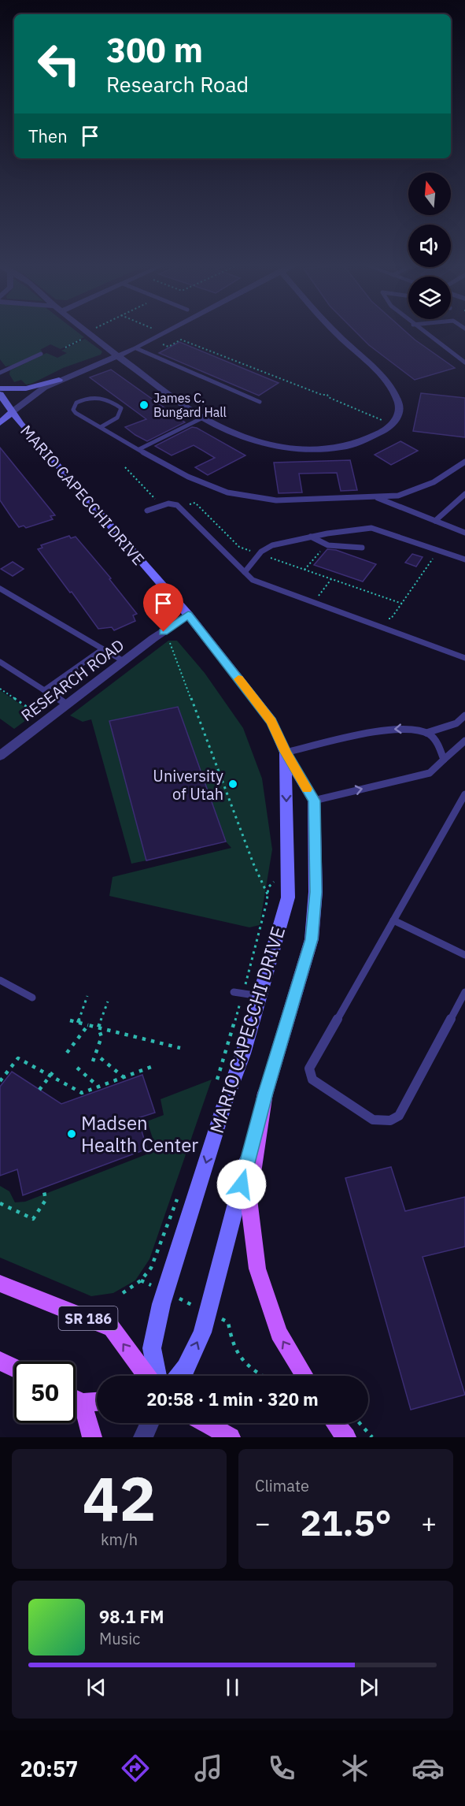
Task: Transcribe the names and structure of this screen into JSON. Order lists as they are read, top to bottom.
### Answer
{
  "streets": {
    "main road": ["MARIO CAPECCHI DRIVE", "SR 186"],
    "street": ["RESEARCH ROAD"]
  },
  "crossings": [
    ["MARIO CAPECCHI DRIVE", "RESEARCH ROAD"]
  ],
  "places": ["James C. Bungard Hall", "University of Utah", "Madsen Health Center"],
  "north": "top",
  "page": {
    "turn": ["300 m", "Research Road"],
    "then": "Then",
    "limit": "50",
    "trip": "20:58 · 1 min · 320 m",
    "tile": [
      ["42", "km/h"],
      "Climate"
    ],
    "heat": ["−", "21.5°", "+"],
    "song": ["98.1 FM", "Music"],
    "tabs": "20:57"
  }
}
